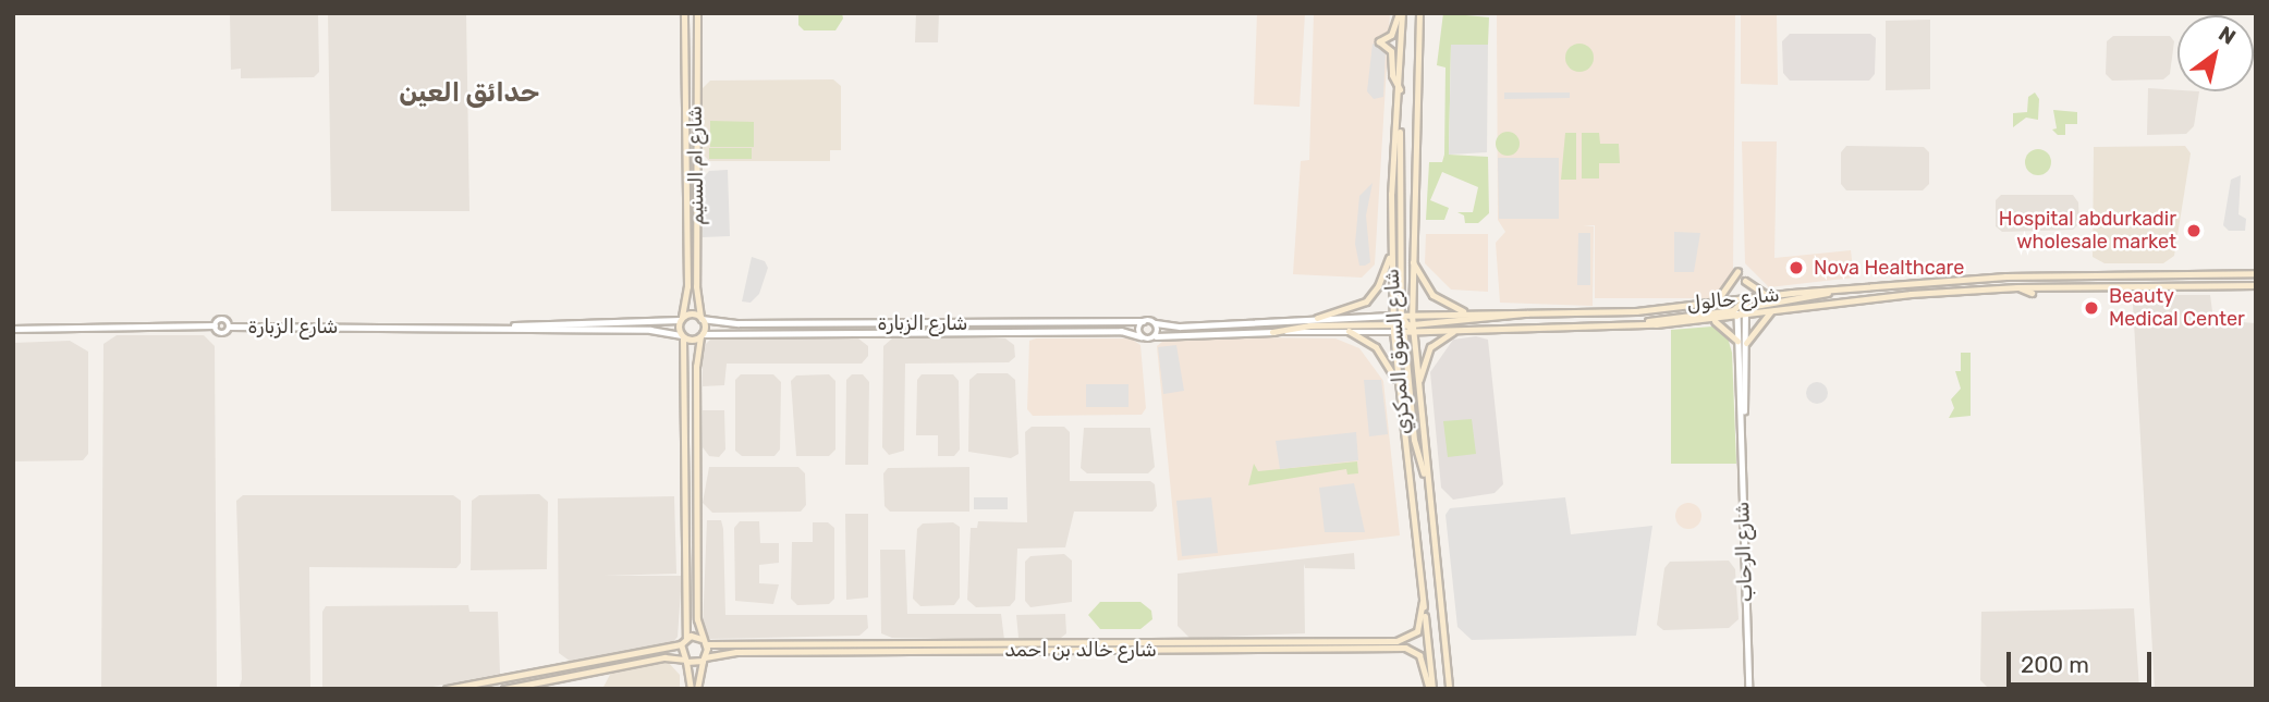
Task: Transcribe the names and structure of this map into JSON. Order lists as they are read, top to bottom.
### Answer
{
  "streets": {
    "main road": [
      "شارع ام السنيم",
      "شارع حالول",
      "شارع السوق المركزي",
      "شارع خالد بن احمد"
    ],
    "street": ["شارع الزبارة", "شارع الرحاب"]
  },
  "crossings": [
    ["شارع ام السنيم", "شارع الزبارة"],
    ["شارع حالول", "شارع السوق المركزي"],
    ["شارع حالول", "شارع الرحاب"],
    ["شارع السوق المركزي", "شارع خالد بن احمد"]
  ],
  "districts": ["حدائق العين"],
  "places": ["Hospital abdurkadir wholesale market", "Nova Healthcare", "Beauty Medical Center"],
  "scale_bar": "200 m",
  "north": "top right"
}
